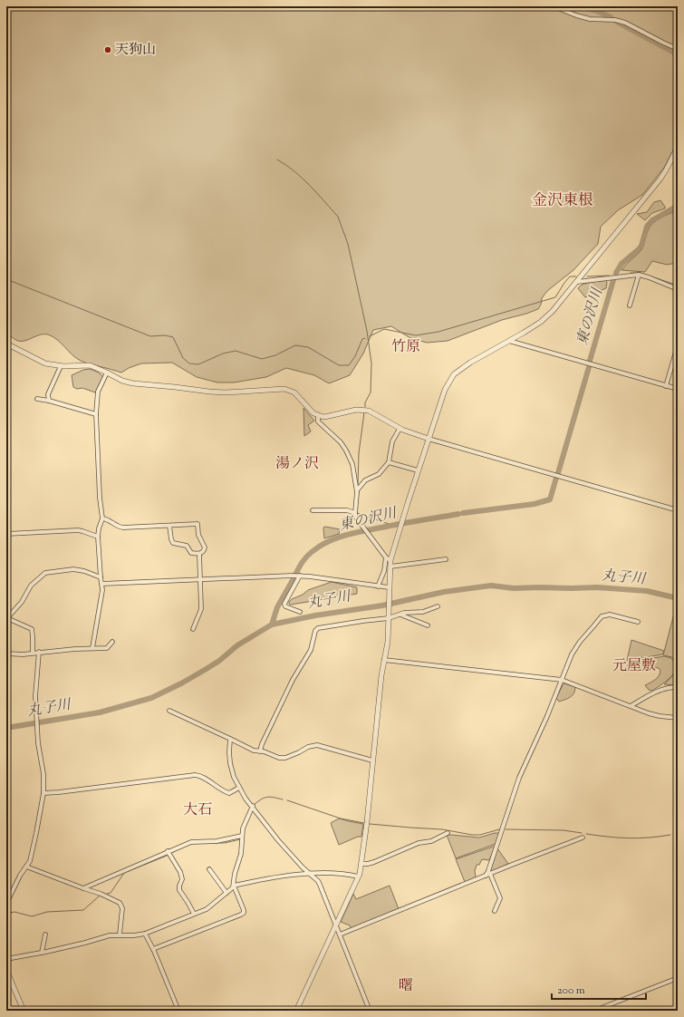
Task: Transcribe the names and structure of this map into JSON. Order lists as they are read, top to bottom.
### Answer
{
  "districts": [
    "金沢東根",
    "竹原",
    "湯ノ沢",
    "元屋敷",
    "大石",
    "曙"
  ],
  "water": ["東の沢川", "丸子川"],
  "places": ["天狗山"],
  "scale_bar": "200 m"
}
